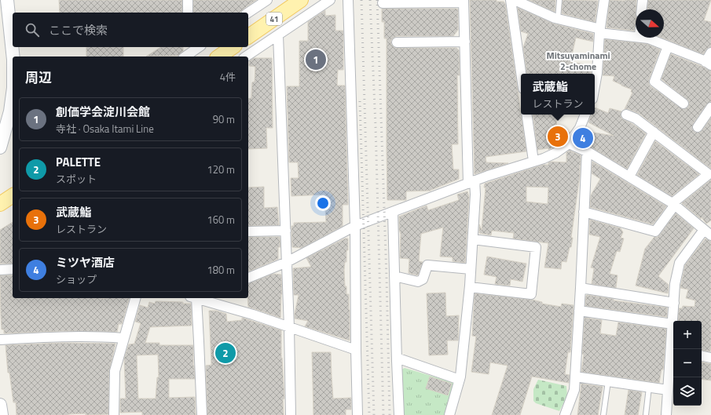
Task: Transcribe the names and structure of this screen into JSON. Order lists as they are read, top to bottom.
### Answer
{
  "streets": {
    "main road": ["41"]
  },
  "districts": ["Mitsuyaminami 2-chome"],
  "north": "right",
  "page": {
    "search": "ここで検索",
    "pins": [
      "1",
      "3",
      "4",
      "2"
    ],
    "heading": ["周辺", "4件"],
    "popup": ["武蔵鮨", "レストラン"],
    "list": [
      {
        "mark": "1",
        "name": "創価学会淀川会館",
        "note": "寺社 · Osaka Itami Line",
        "value": "90 m"
      },
      {
        "mark": "2",
        "name": "PALETTE",
        "note": "スポット",
        "value": "120 m"
      },
      {
        "mark": "3",
        "name": "武蔵鮨",
        "note": "レストラン",
        "value": "160 m"
      },
      {
        "mark": "4",
        "name": "ミツヤ酒店",
        "note": "ショップ",
        "value": "180 m"
      }
    ],
    "map_buttons": ["+", "−"]
  }
}
